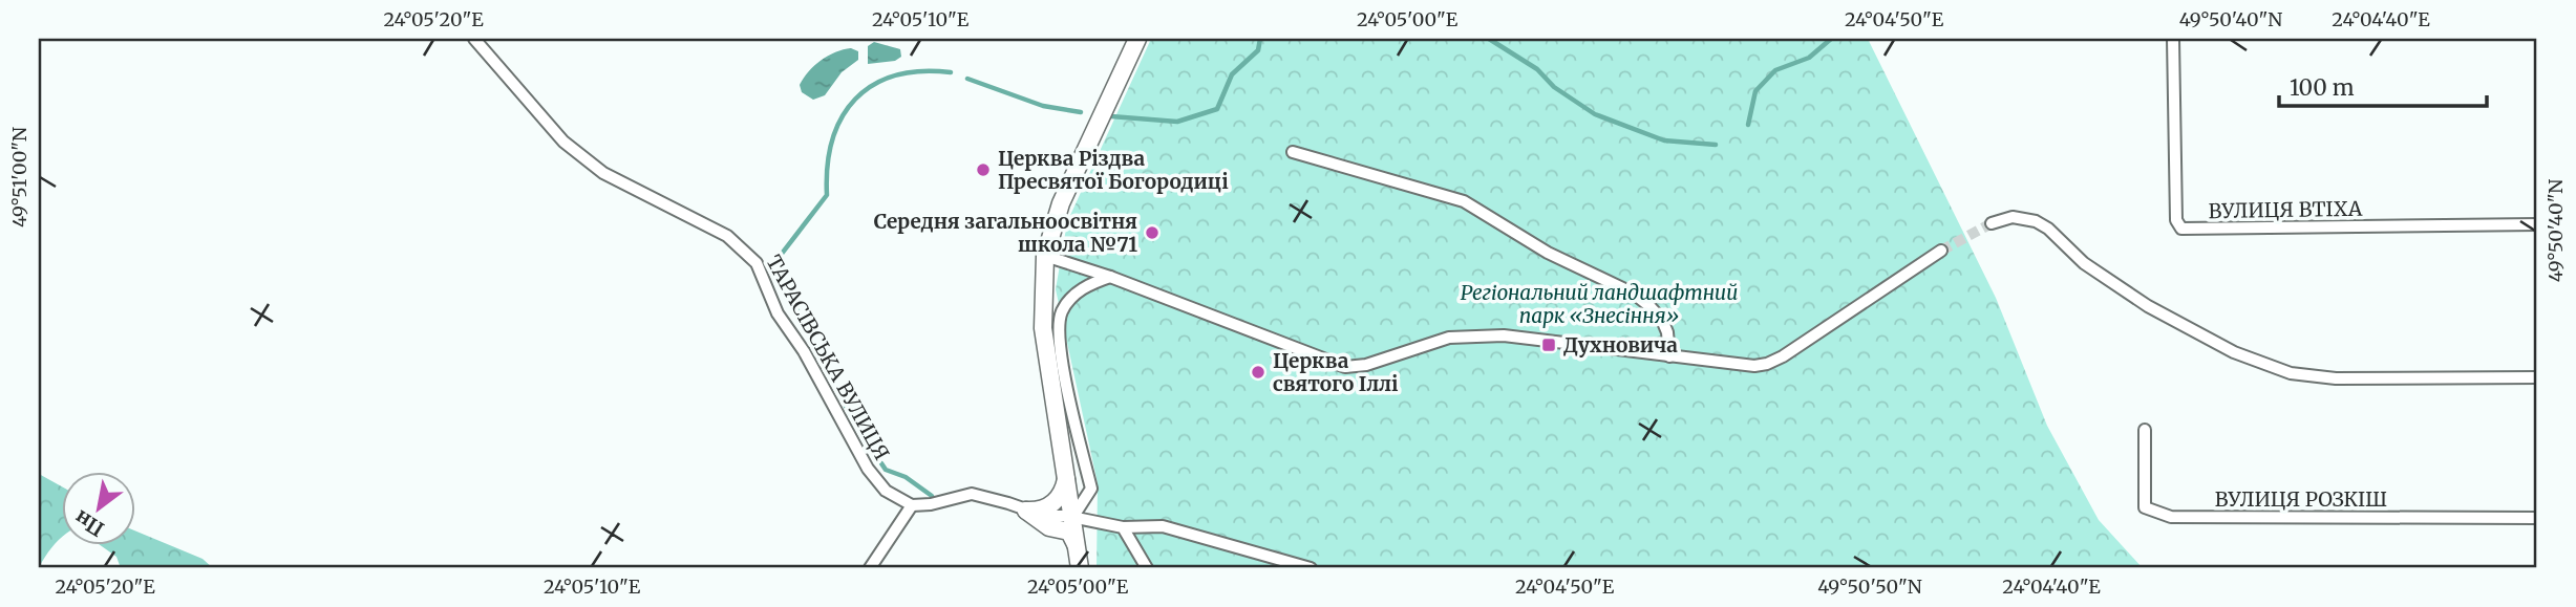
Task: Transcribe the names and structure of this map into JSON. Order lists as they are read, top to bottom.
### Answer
{
  "streets": {
    "street": ["ВУЛИЦЯ ВТІХА", "ТАРАСІВСЬКА ВУЛИЦЯ", "ВУЛИЦЯ РОЗКІШ"]
  },
  "parks": ["Регіональний ландшафтний парк «Знесіння»"],
  "places": {
    "other": ["Церква Різдва Пресвятої Богородиці", "Середня загальноосвітня школа №71", "Церква святого Іллі"],
    "transit": ["Духновича"]
  },
  "scale_bar": "100 m",
  "north": "bottom left",
  "coordinates": [
    "24°05'20\"E",
    "24°05'10\"E",
    "24°05'00\"E",
    "24°04'50\"E",
    "49°50'40\"N",
    "24°04'40\"E",
    "49°51'00\"N",
    "49°50'50\"N"
  ]
}
